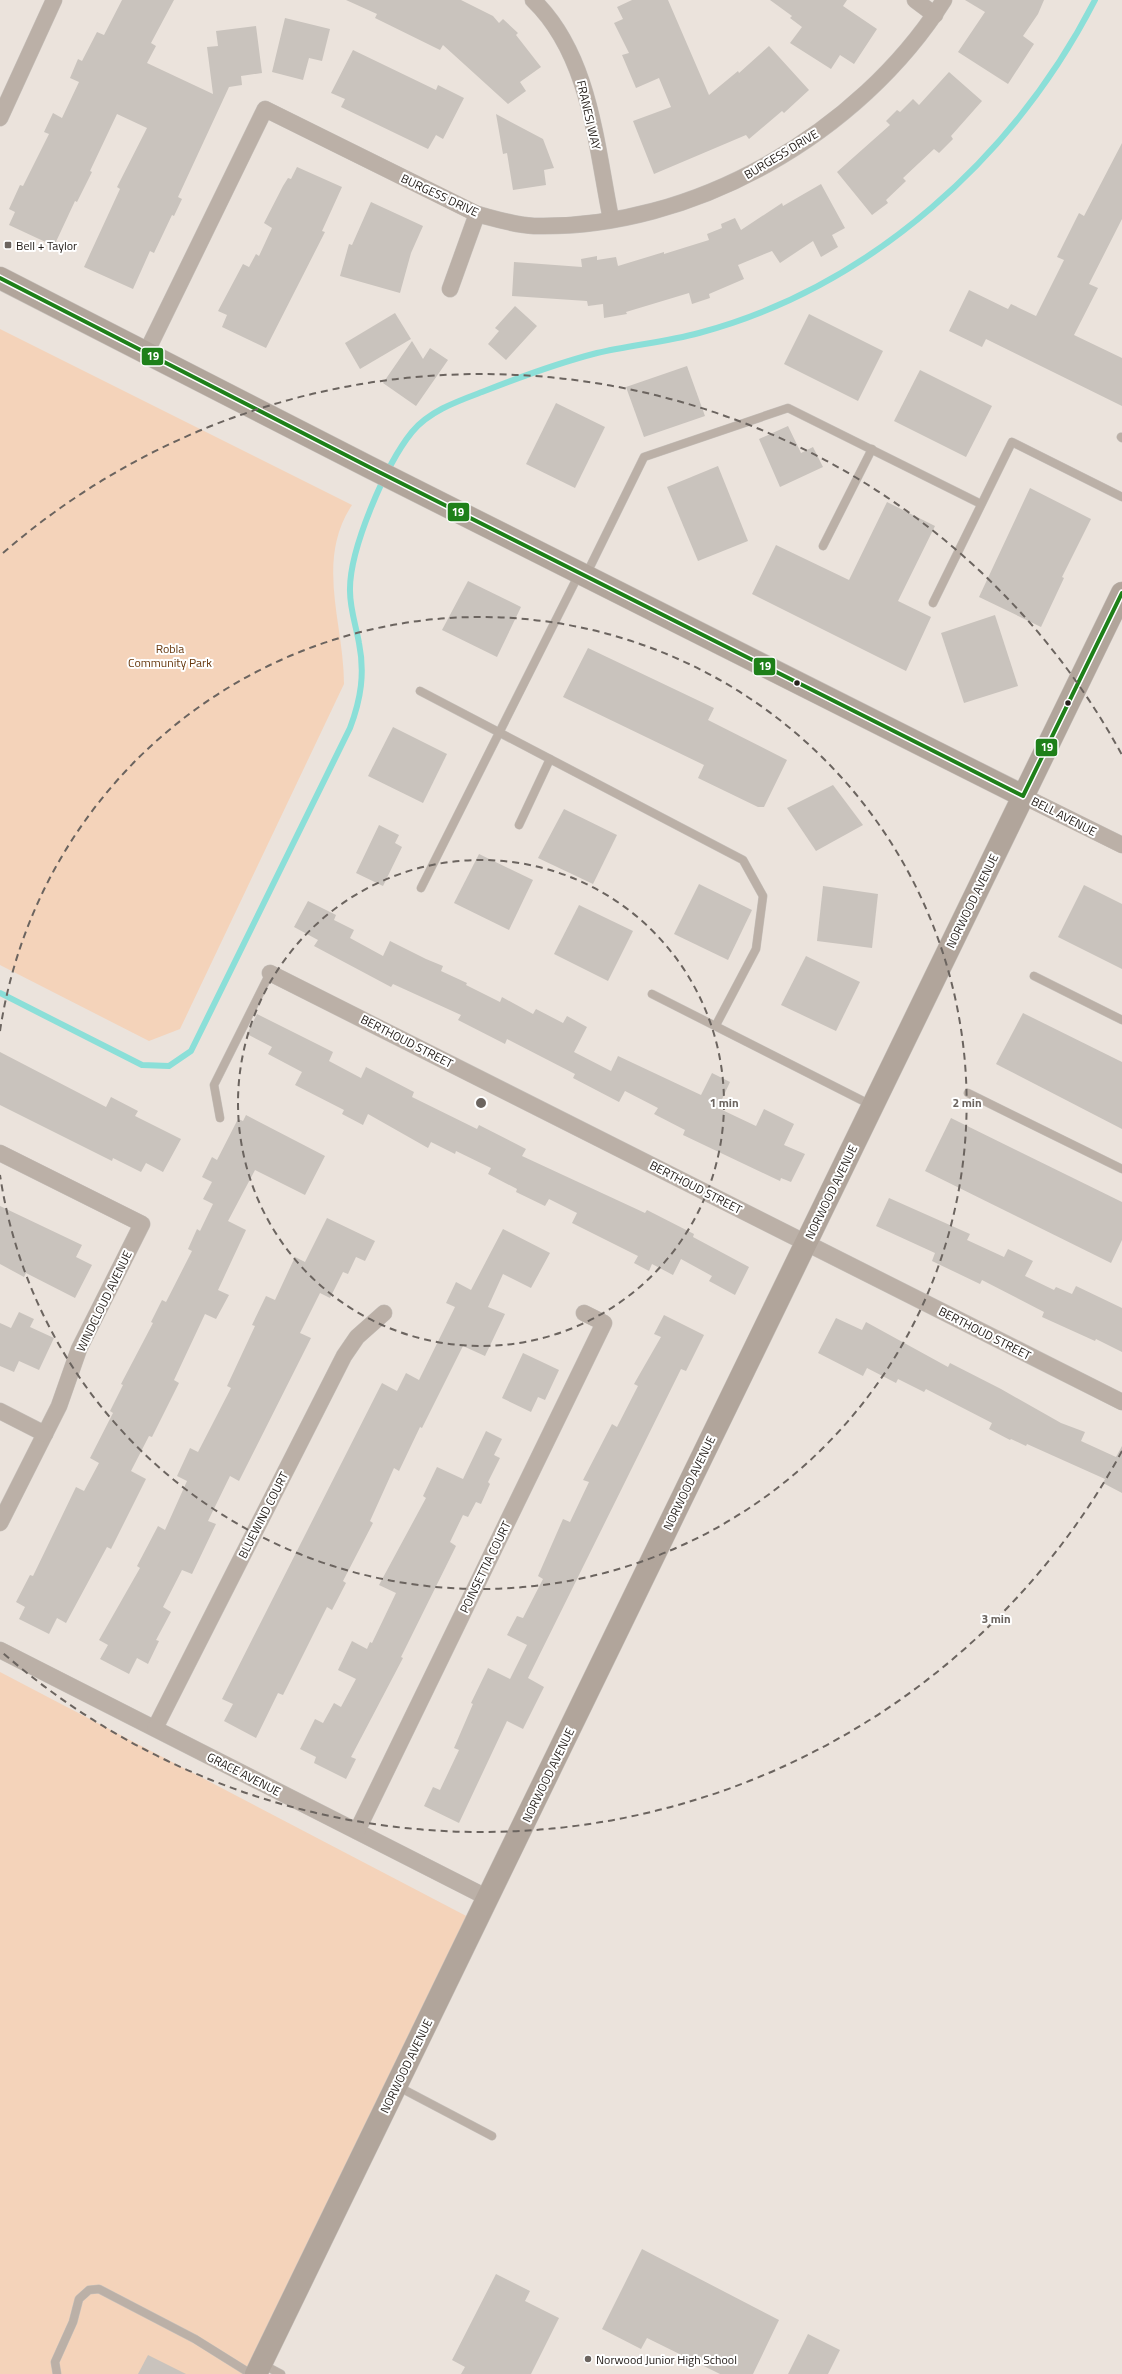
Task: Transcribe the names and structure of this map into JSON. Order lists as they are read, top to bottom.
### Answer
{
  "streets": {
    "main road": ["BELL AVENUE", "NORWOOD AVENUE"],
    "street": [
      "FRANESI WAY",
      "BURGESS DRIVE",
      "BERTHOUD STREET",
      "WINDCLOUD AVENUE",
      "BLUEWIND COURT",
      "POINSETTIA COURT",
      "GRACE AVENUE"
    ]
  },
  "crossings": [
    ["FRANESI WAY", "BURGESS DRIVE"],
    ["BURGESS DRIVE", "BELL AVENUE"],
    ["BELL AVENUE", "NORWOOD AVENUE"],
    ["NORWOOD AVENUE", "BERTHOUD STREET"],
    ["NORWOOD AVENUE", "GRACE AVENUE"],
    ["BLUEWIND COURT", "GRACE AVENUE"],
    ["POINSETTIA COURT", "GRACE AVENUE"]
  ],
  "parks": ["Robla Community Park"],
  "places": {
    "transit": ["Bell + Taylor"],
    "other": ["Norwood Junior High School"]
  },
  "lines": ["transit line 19"],
  "rings": ["1 min", "2 min", "3 min"]
}
